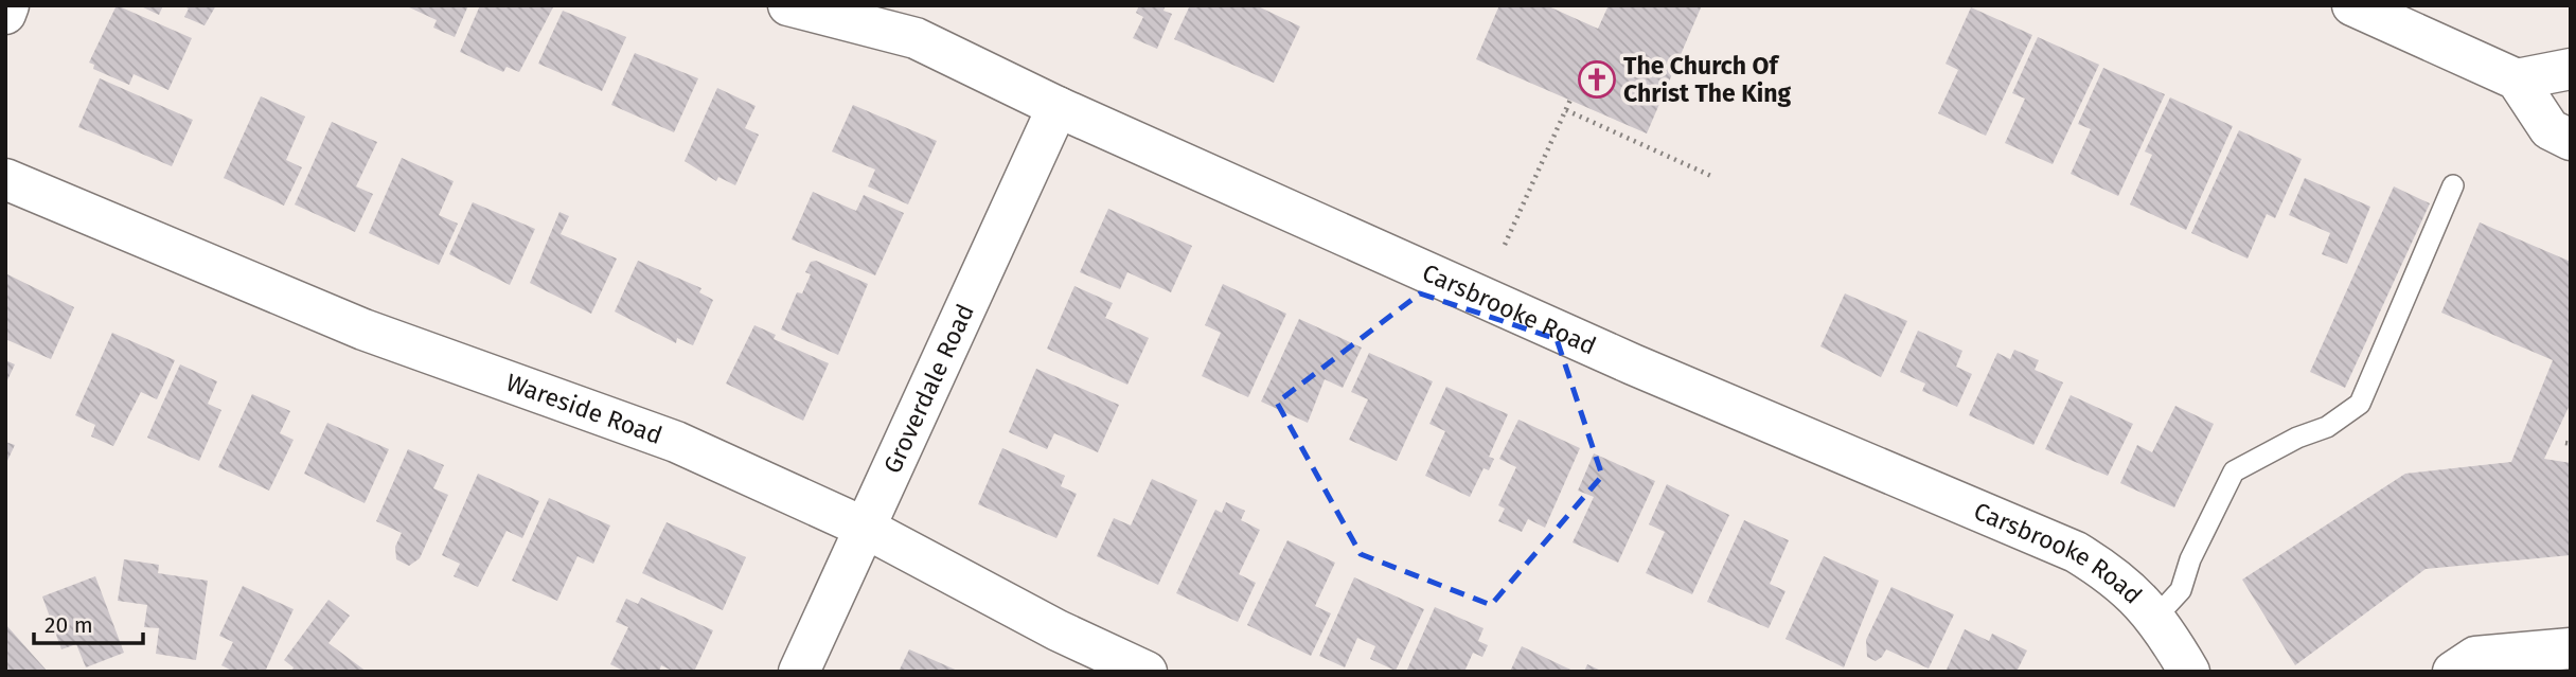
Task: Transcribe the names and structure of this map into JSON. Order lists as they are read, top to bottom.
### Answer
{
  "streets": {
    "street": ["Carsbrooke Road", "Groverdale Road", "Wareside Road"]
  },
  "crossings": [
    ["Carsbrooke Road", "Groverdale Road"],
    ["Groverdale Road", "Wareside Road"]
  ],
  "places": {
    "church": ["The Church Of Christ The King"]
  },
  "scale_bar": "20 m"
}
